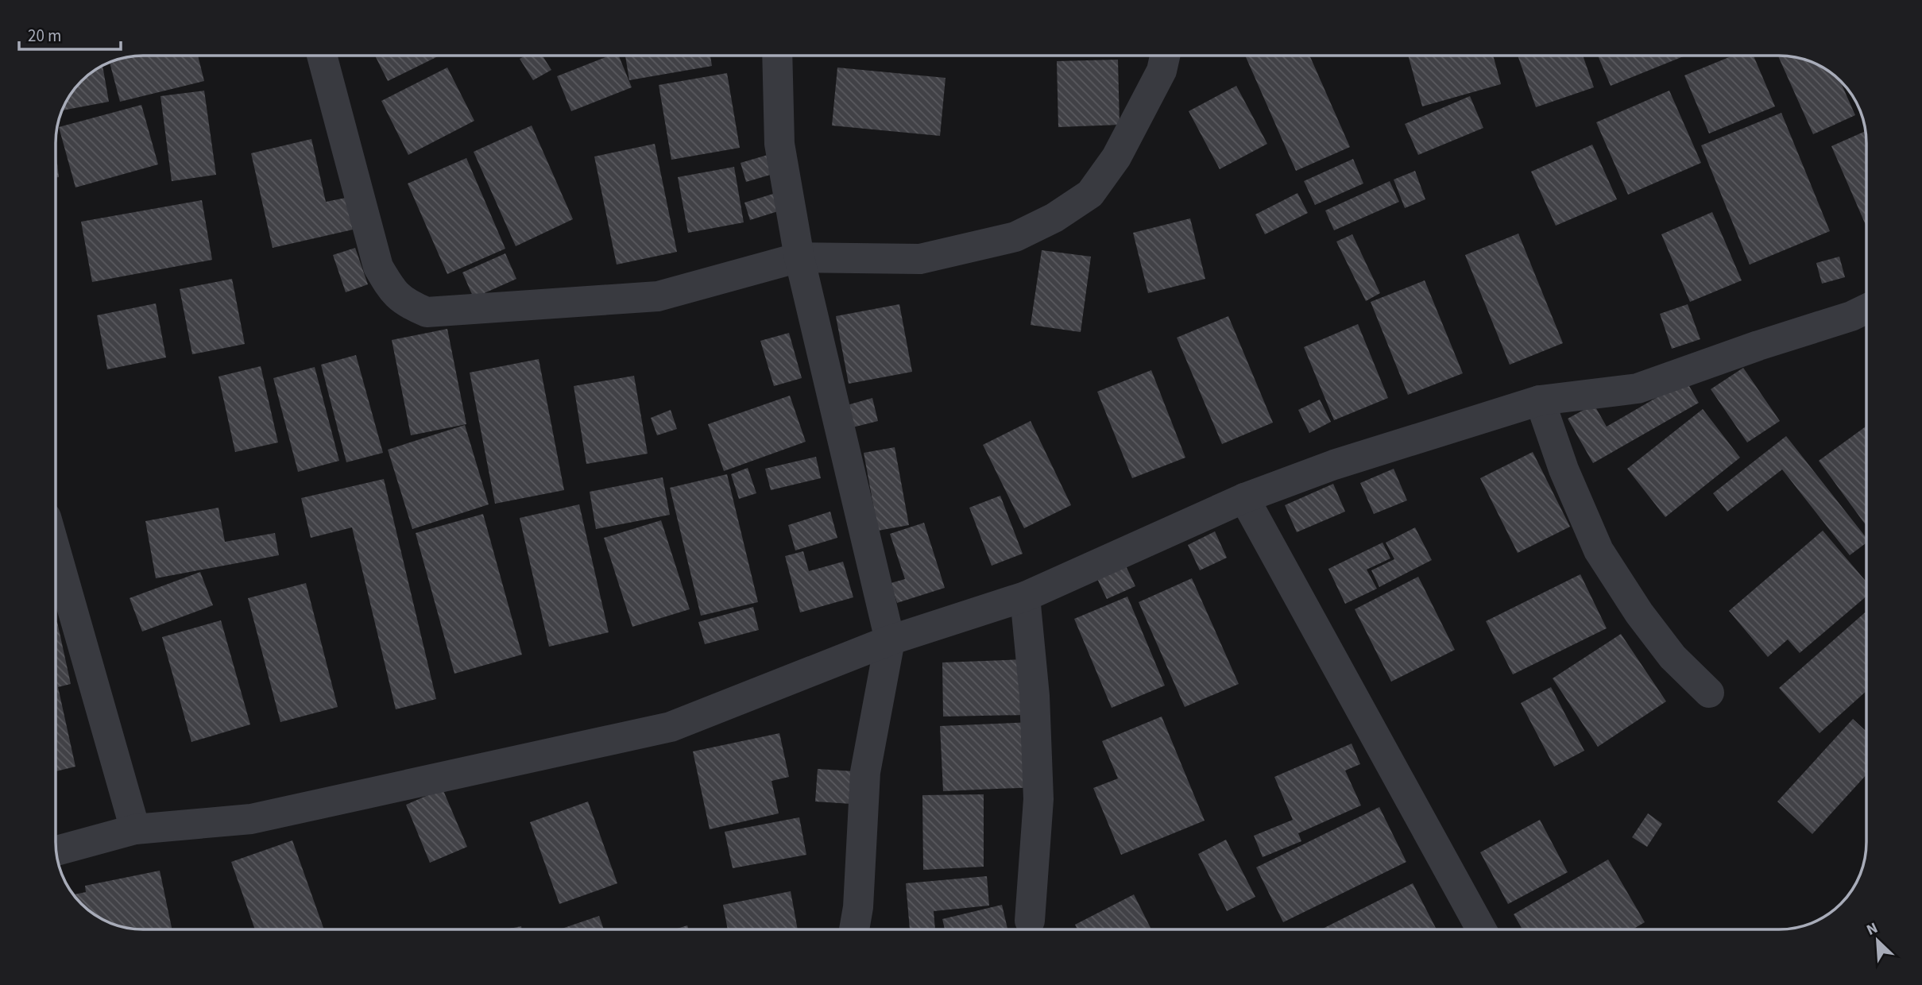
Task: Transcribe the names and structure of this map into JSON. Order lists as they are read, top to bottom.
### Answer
{
  "scale_bar": "20 m",
  "north": "top left"
}
